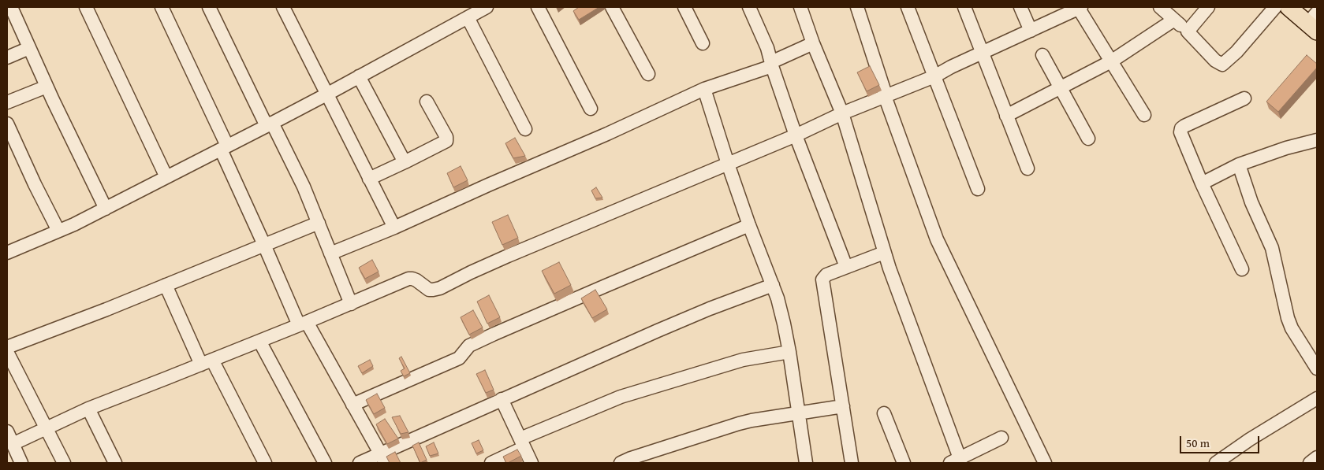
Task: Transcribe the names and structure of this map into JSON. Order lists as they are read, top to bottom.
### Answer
{
  "scale_bar": "50 m"
}
